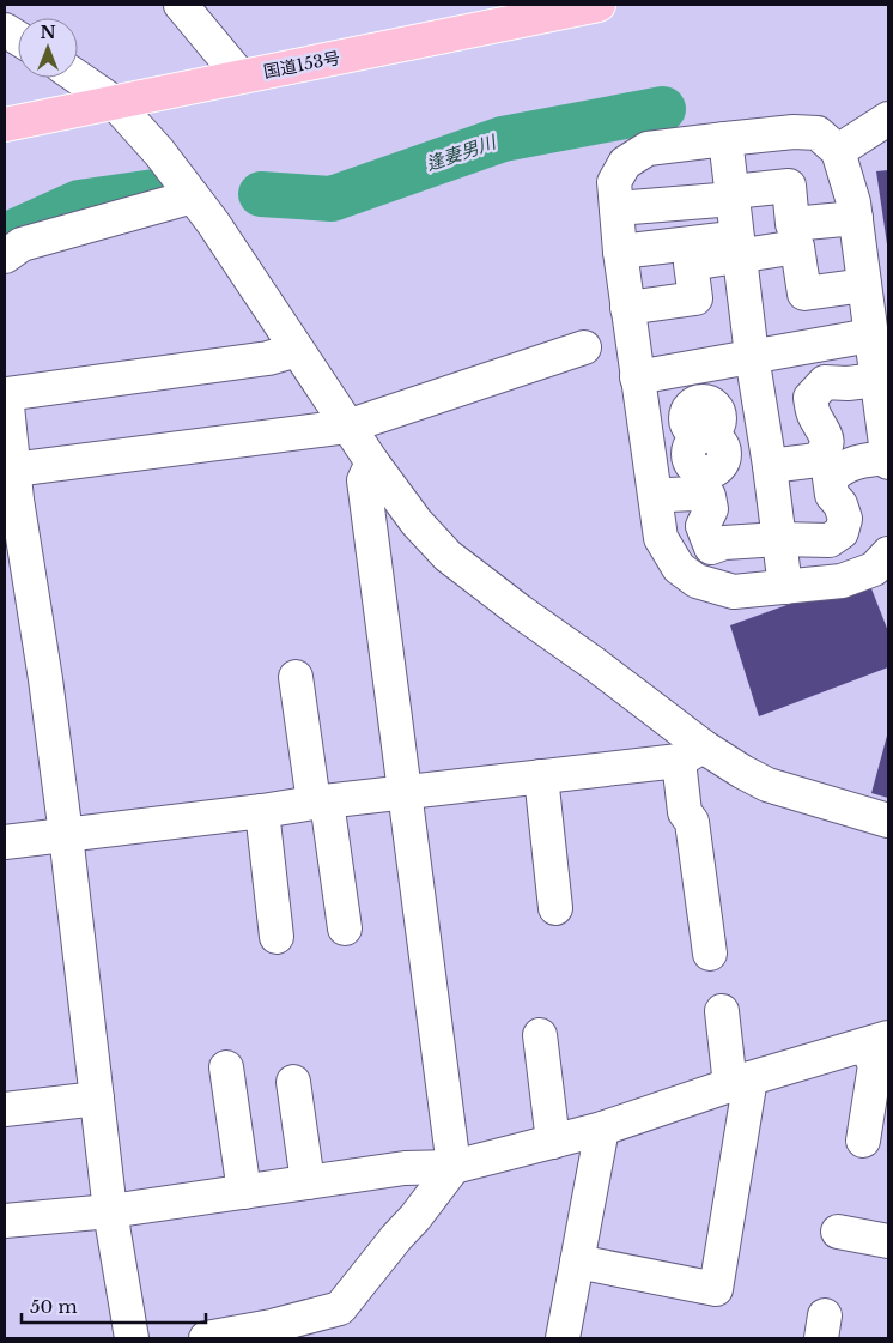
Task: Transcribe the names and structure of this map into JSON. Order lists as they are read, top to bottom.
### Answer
{
  "streets": {
    "highway": ["国道153号"]
  },
  "water": ["逢妻男川"],
  "scale_bar": "50 m",
  "north": "top"
}
